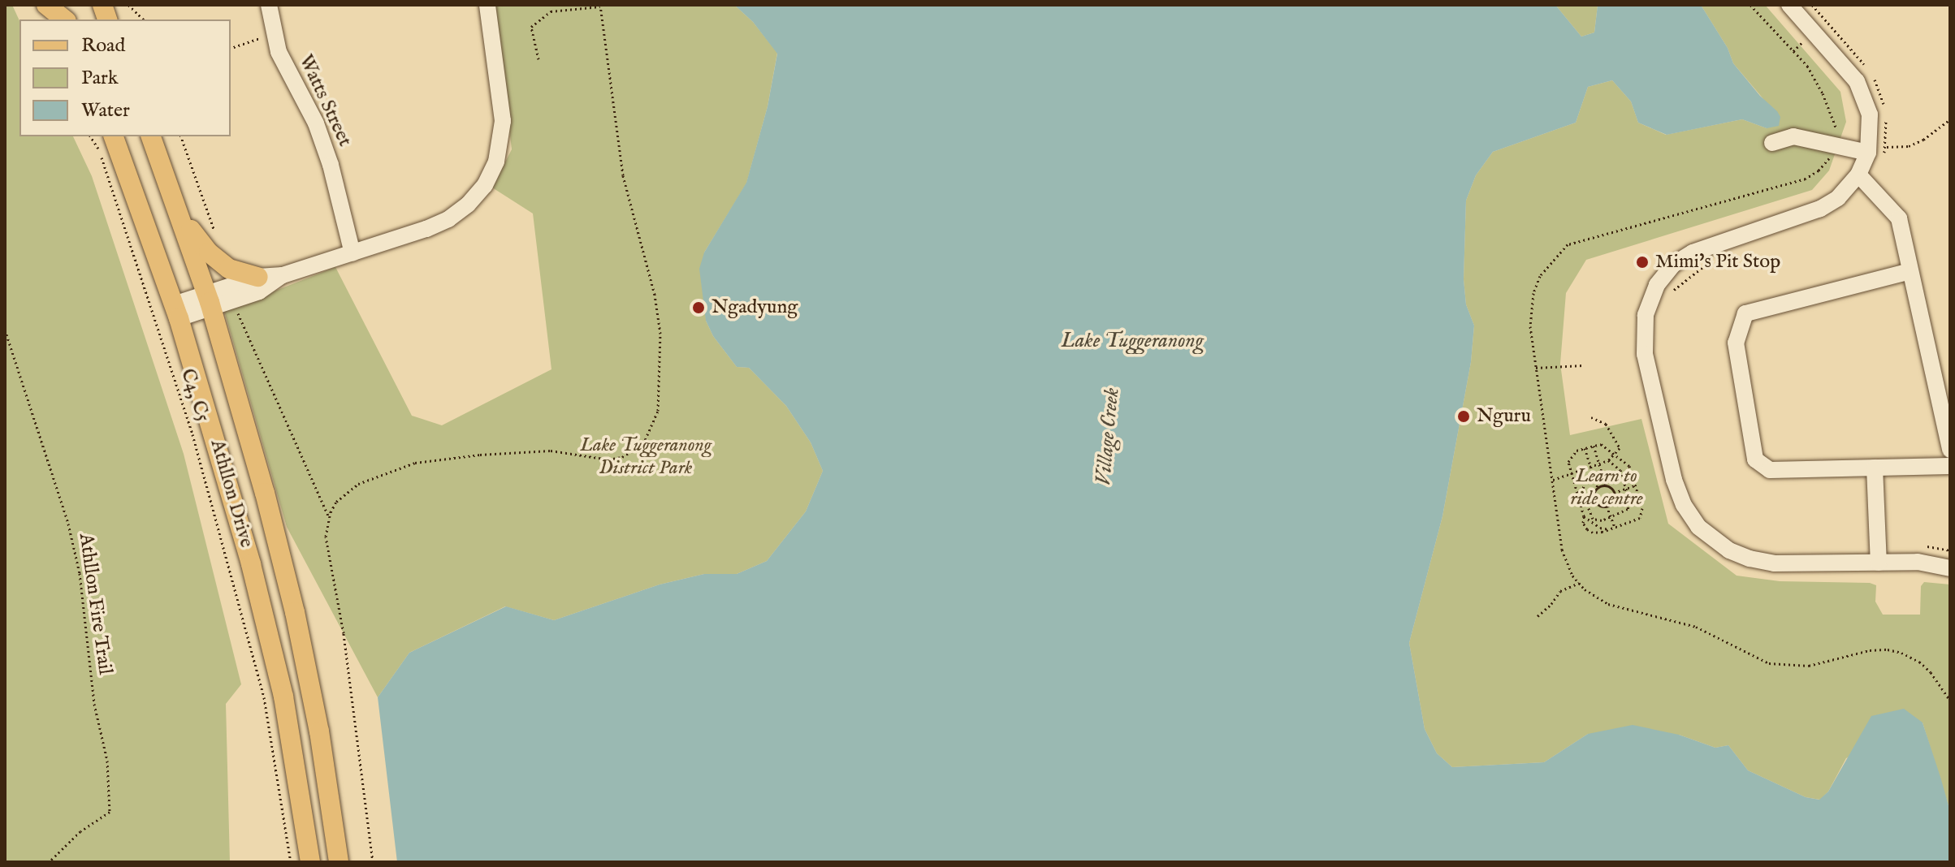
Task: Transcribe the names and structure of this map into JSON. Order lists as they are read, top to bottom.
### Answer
{
  "streets": {
    "main road": ["Athllon Drive"],
    "street": ["Watts Street"],
    "path": ["C4, C5", "Athllon Fire Trail"]
  },
  "water": ["Lake Tuggeranong", "Village Creek"],
  "parks": ["Lake Tuggeranong District Park", "Learn to ride centre"],
  "places": ["Mimi's Pit Stop", "Ngadyung", "Nguru"],
  "legend": ["Road", "Park", "Water"]
}
